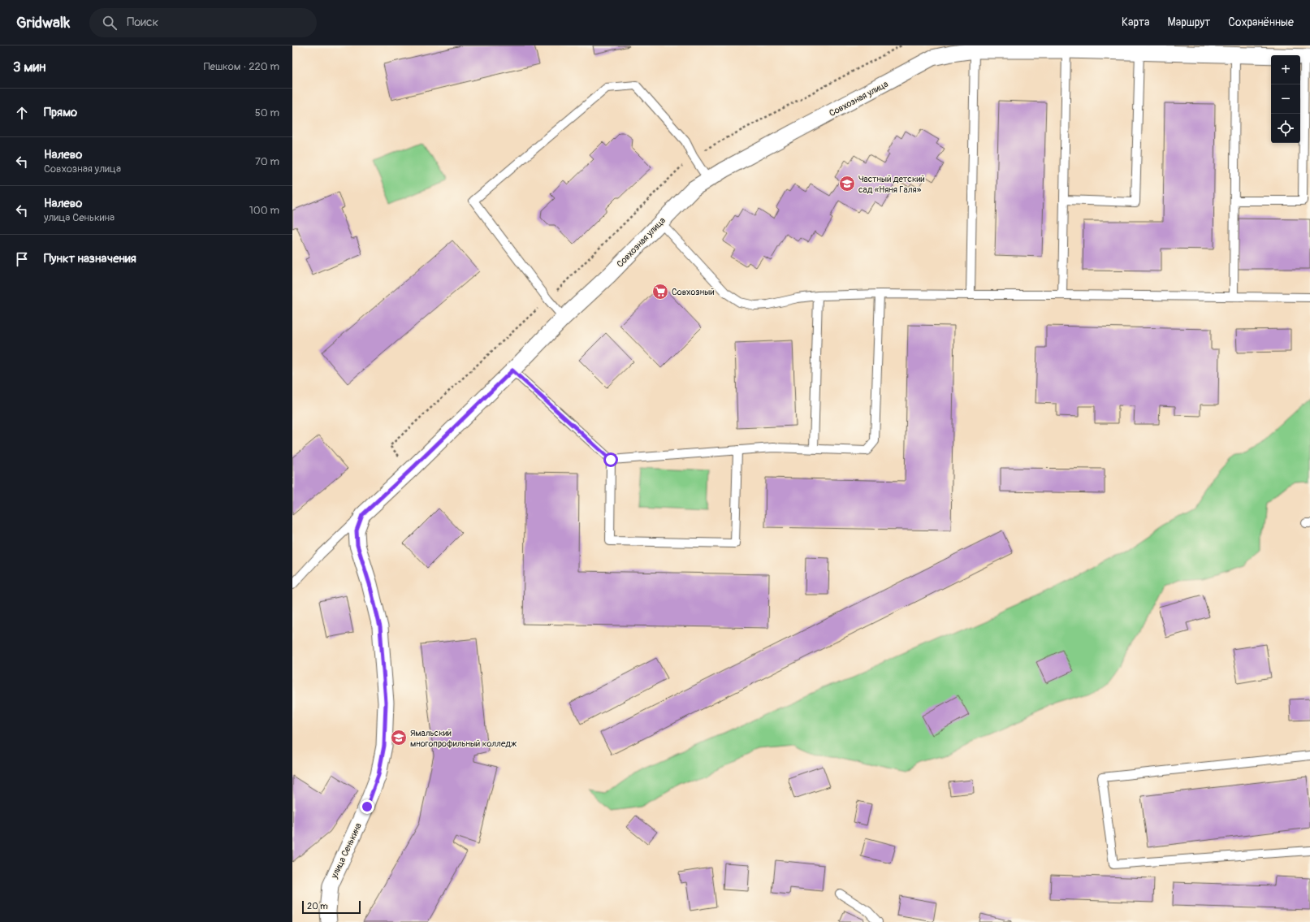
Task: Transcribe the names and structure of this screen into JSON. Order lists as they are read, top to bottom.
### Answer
{
  "streets": {
    "street": ["Совхозная улица", "улица Сенькина"]
  },
  "crossings": [
    ["Совхозная улица", "улица Сенькина"]
  ],
  "places": {
    "school or university": ["Частный детский сад «Няня Галя»", "Ямальский многопрофильный колледж"],
    "supermarket": ["Совхозный"]
  },
  "scale_bar": "20 m",
  "page": {
    "header": "Gridwalk",
    "search": "Поиск",
    "nav": ["Карта", "Маршрут", "Сохранённые"],
    "heading": ["3 мин", "Пешком · 220 m"],
    "map_buttons": ["+", "−"],
    "list": [
      ["Прямо", "50 m"],
      ["Налево", "Совхозная улица", "70 m"],
      ["Налево", "улица Сенькина", "100 m"],
      "Пункт назначения"
    ],
    "scale": "20 m"
  }
}
